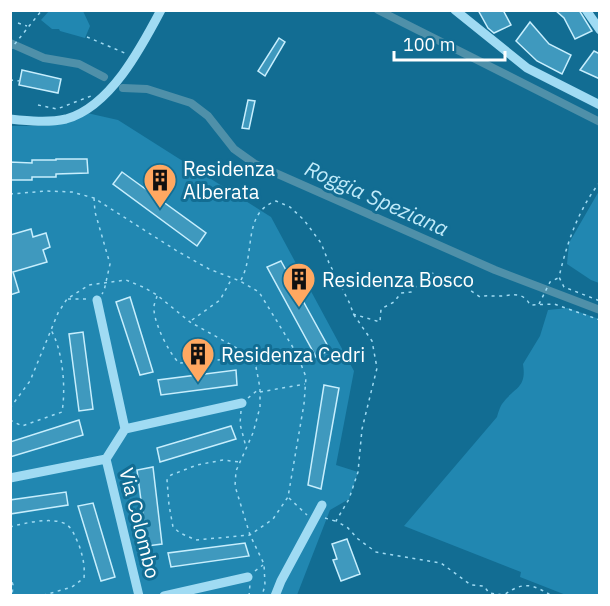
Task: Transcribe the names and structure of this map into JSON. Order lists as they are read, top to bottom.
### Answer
{
  "streets": {
    "street": ["Via Colombo"]
  },
  "water": ["Roggia Speziana"],
  "places": {
    "building": ["Residenza Alberata", "Residenza Bosco", "Residenza Cedri"]
  },
  "scale_bar": "100 m"
}
